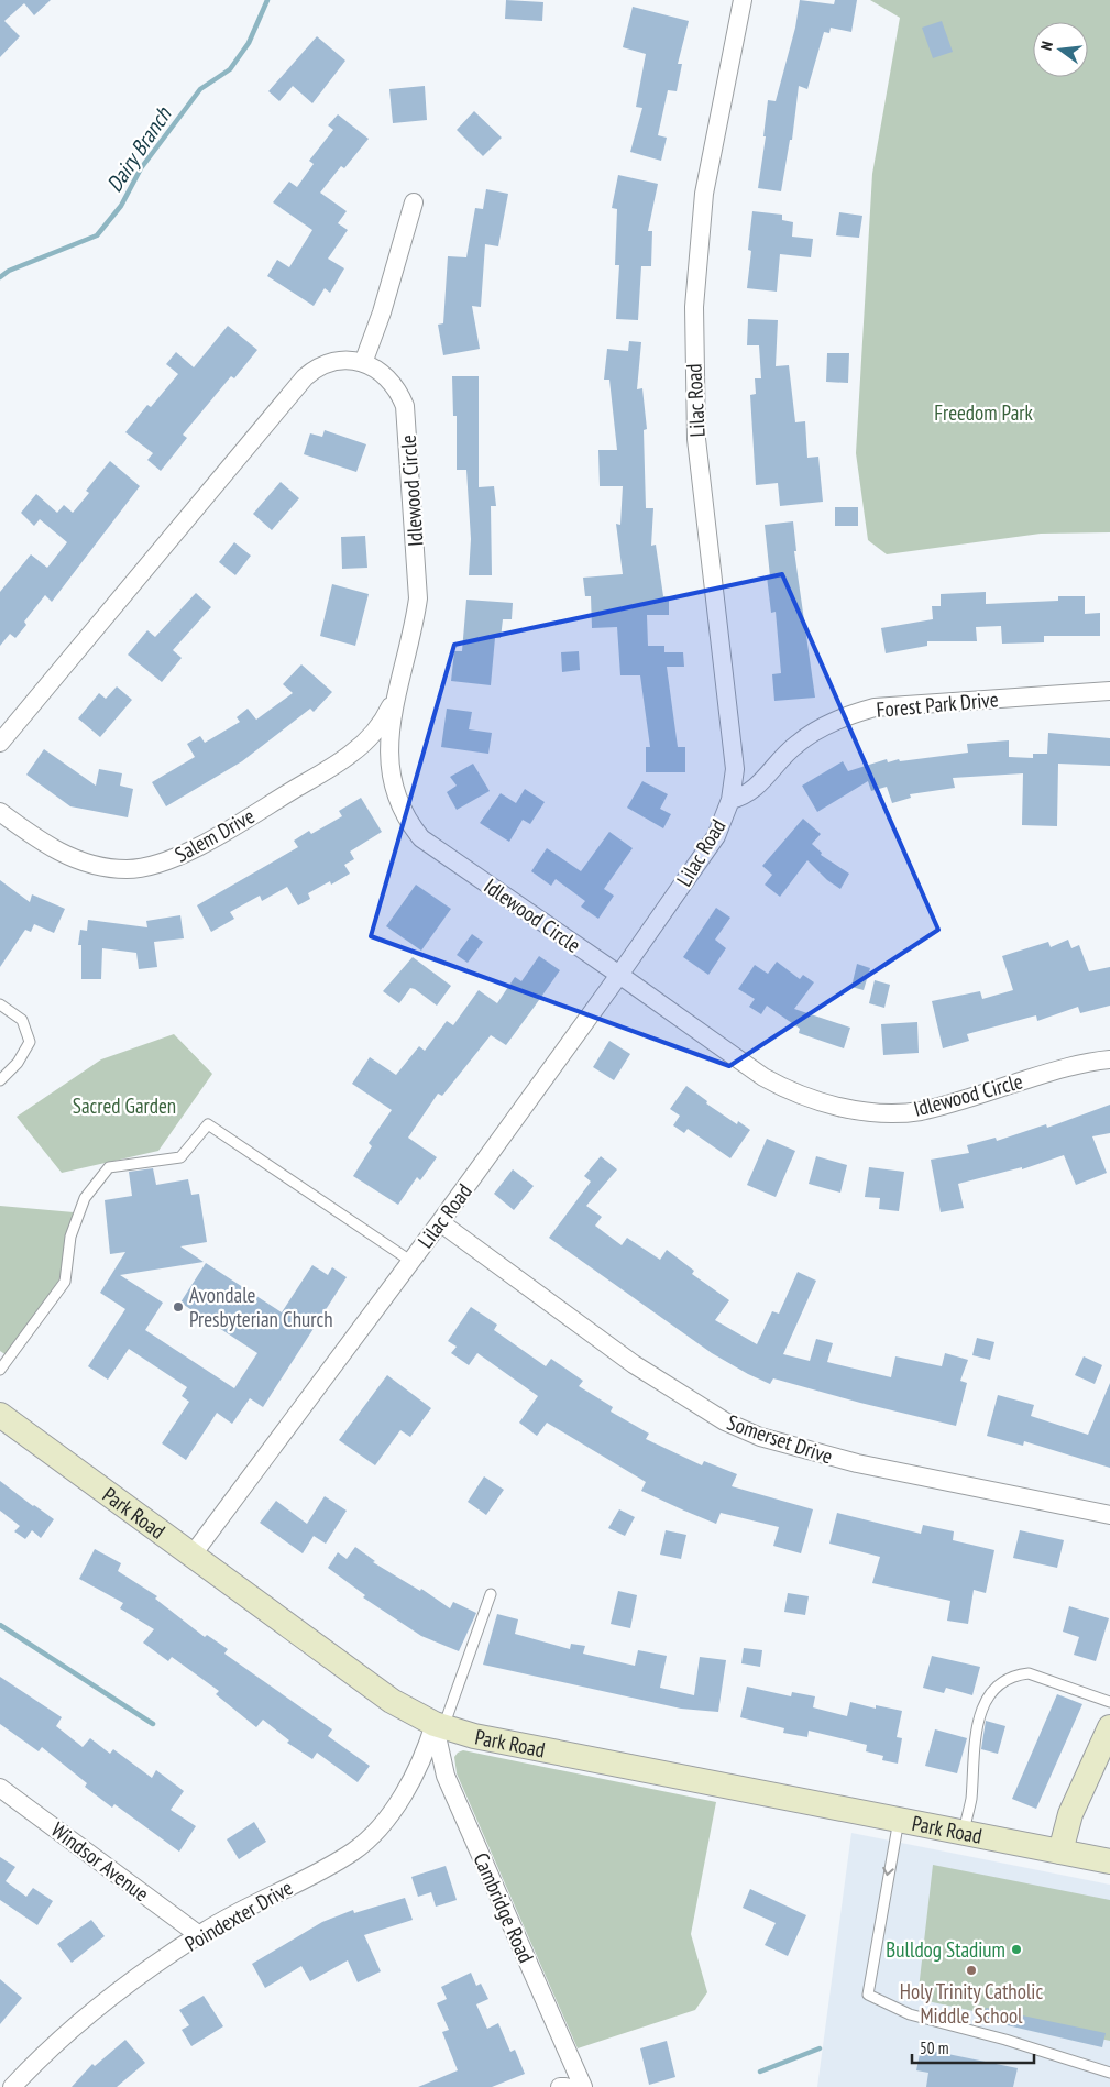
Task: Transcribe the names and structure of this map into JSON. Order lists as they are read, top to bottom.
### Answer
{
  "streets": {
    "main road": ["Park Road"],
    "street": [
      "Lilac Road",
      "Idlewood Circle",
      "Forest Park Drive",
      "Salem Drive",
      "Somerset Drive",
      "Windsor Avenue",
      "Cambridge Road",
      "Poindexter Drive"
    ]
  },
  "crossings": [
    ["Lilac Road", "Idlewood Circle"],
    ["Lilac Road", "Forest Park Drive"],
    ["Lilac Road", "Somerset Drive"],
    ["Lilac Road", "Park Road"],
    ["Idlewood Circle", "Salem Drive"],
    ["Park Road", "Cambridge Road"],
    ["Park Road", "Poindexter Drive"],
    ["Windsor Avenue", "Poindexter Drive"],
    ["Cambridge Road", "Poindexter Drive"]
  ],
  "water": ["Dairy Branch"],
  "parks": ["Freedom Park", "Sacred Garden"],
  "places": ["Avondale Presbyterian Church", "Bulldog Stadium", "Holy Trinity Catholic Middle School"],
  "scale_bar": "50 m",
  "north": "left"
}
